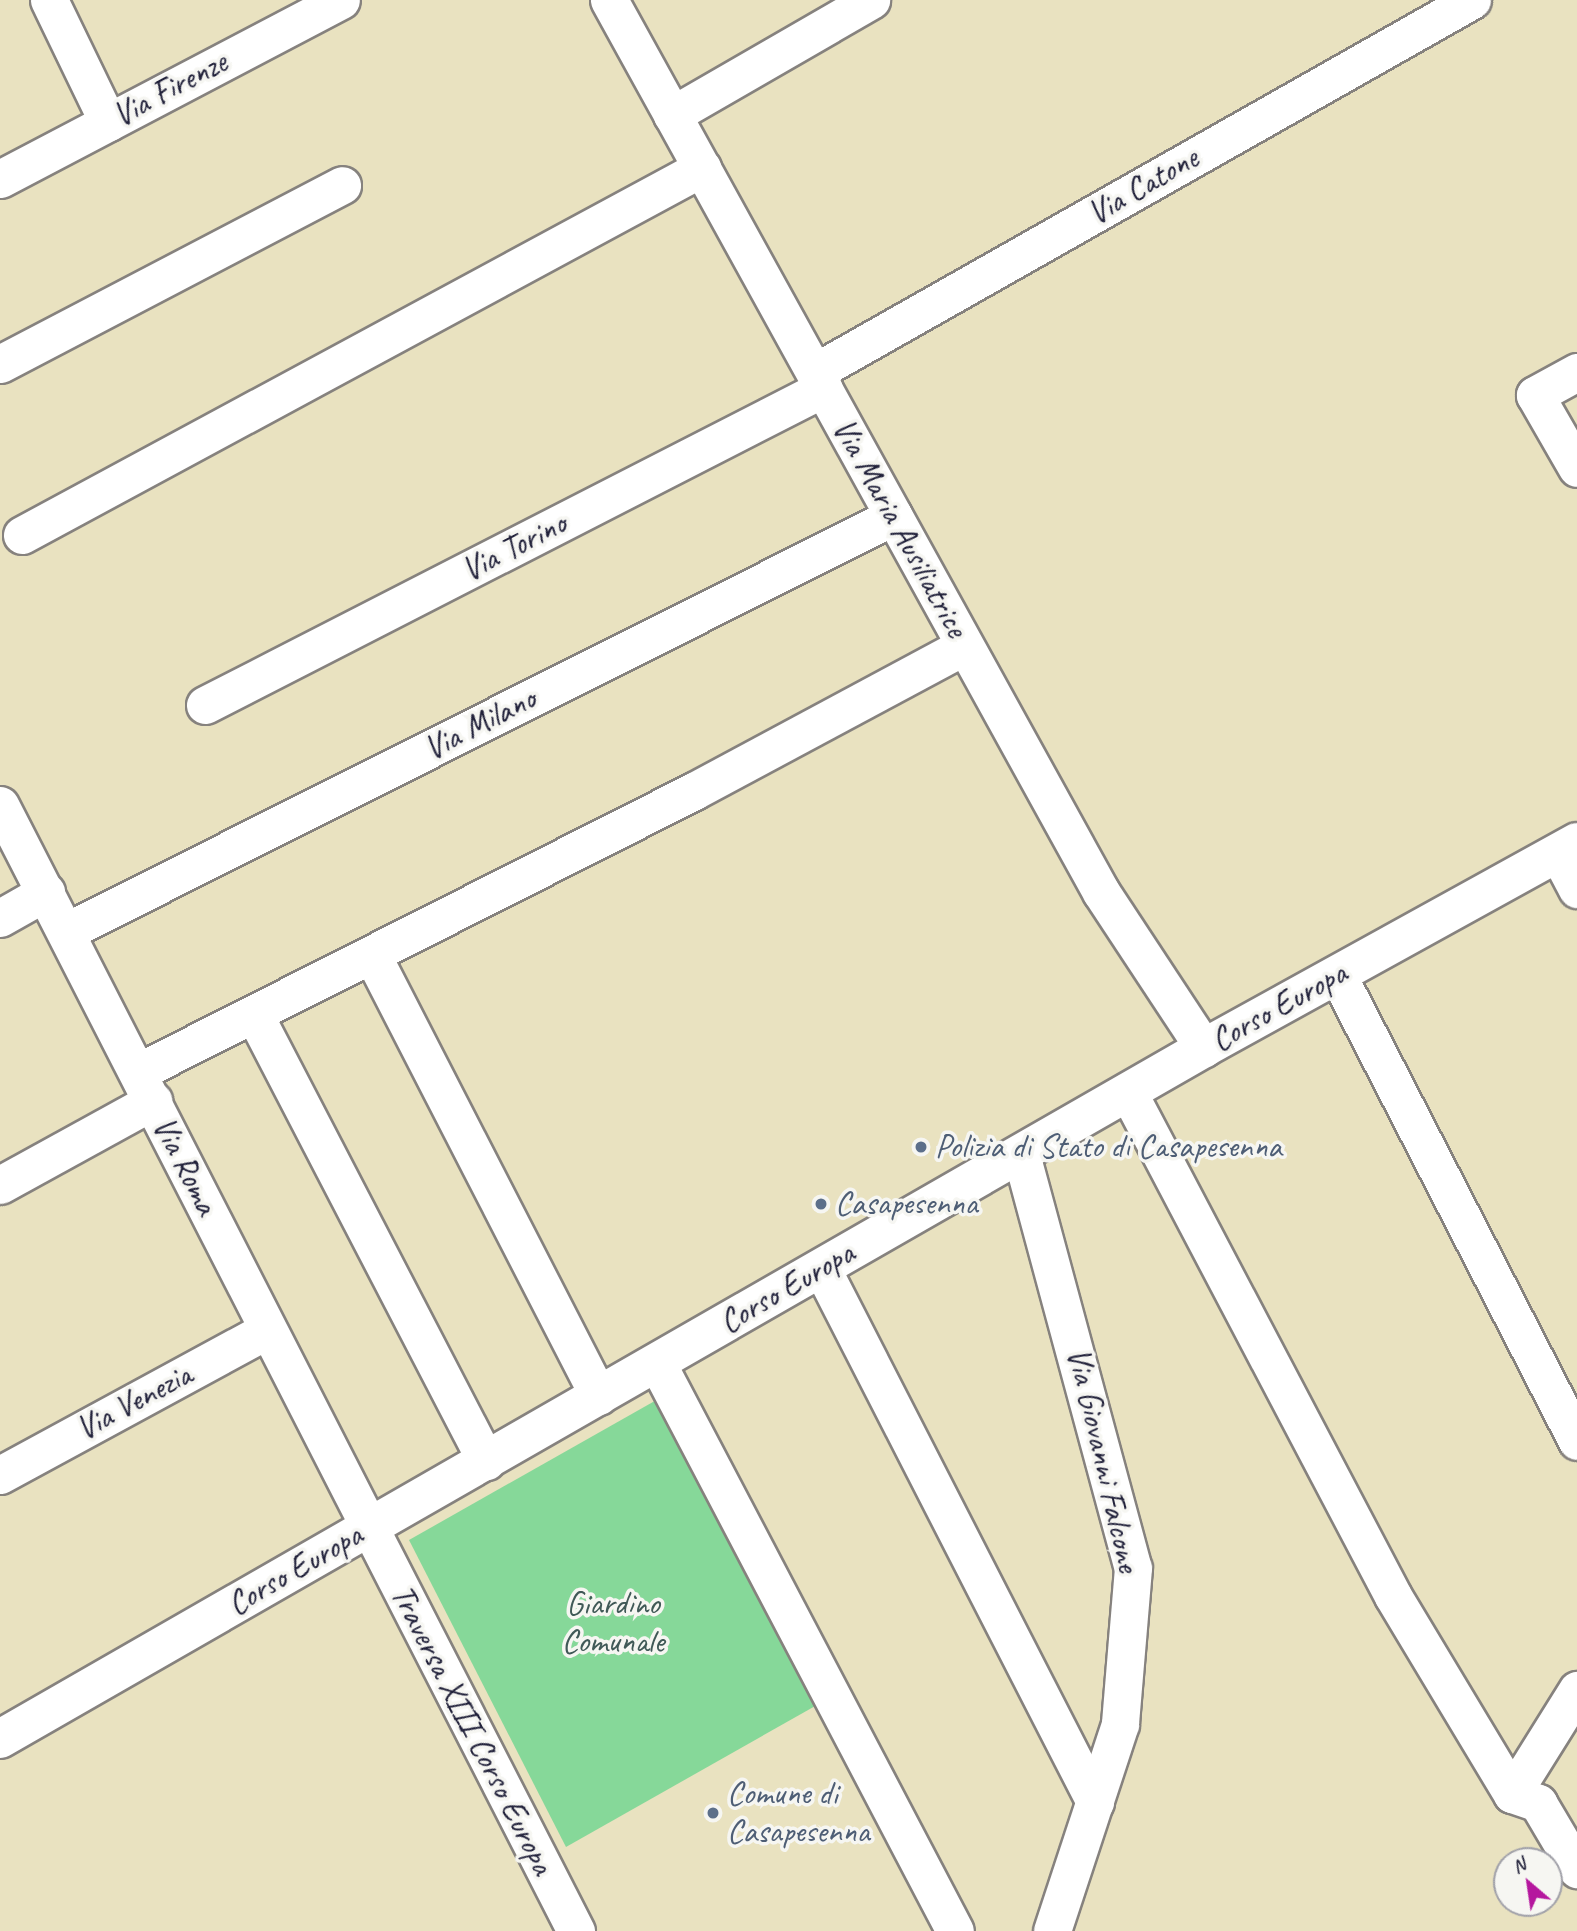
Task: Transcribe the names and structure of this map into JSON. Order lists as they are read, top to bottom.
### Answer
{
  "streets": {
    "street": [
      "Via Firenze",
      "Via Catone",
      "Via Maria Ausiliatrice",
      "Via Torino",
      "Via Milano",
      "Corso Europa",
      "Via Roma",
      "Via Venezia",
      "Via Giovanni Falcone",
      "Traversa XIII Corso Europa"
    ]
  },
  "crossings": [
    ["Via Catone", "Via Maria Ausiliatrice"],
    ["Via Catone", "Via Torino"],
    ["Via Maria Ausiliatrice", "Via Torino"],
    ["Via Maria Ausiliatrice", "Via Milano"],
    ["Via Maria Ausiliatrice", "Corso Europa"],
    ["Via Milano", "Via Roma"],
    ["Corso Europa", "Via Roma"],
    ["Corso Europa", "Via Giovanni Falcone"],
    ["Corso Europa", "Traversa XIII Corso Europa"],
    ["Via Roma", "Via Venezia"],
    ["Via Roma", "Traversa XIII Corso Europa"]
  ],
  "parks": ["Giardino Comunale"],
  "places": ["Polizia di Stato di Casapesenna", "Casapesenna", "Comune di Casapesenna"],
  "north": "top left"
}
